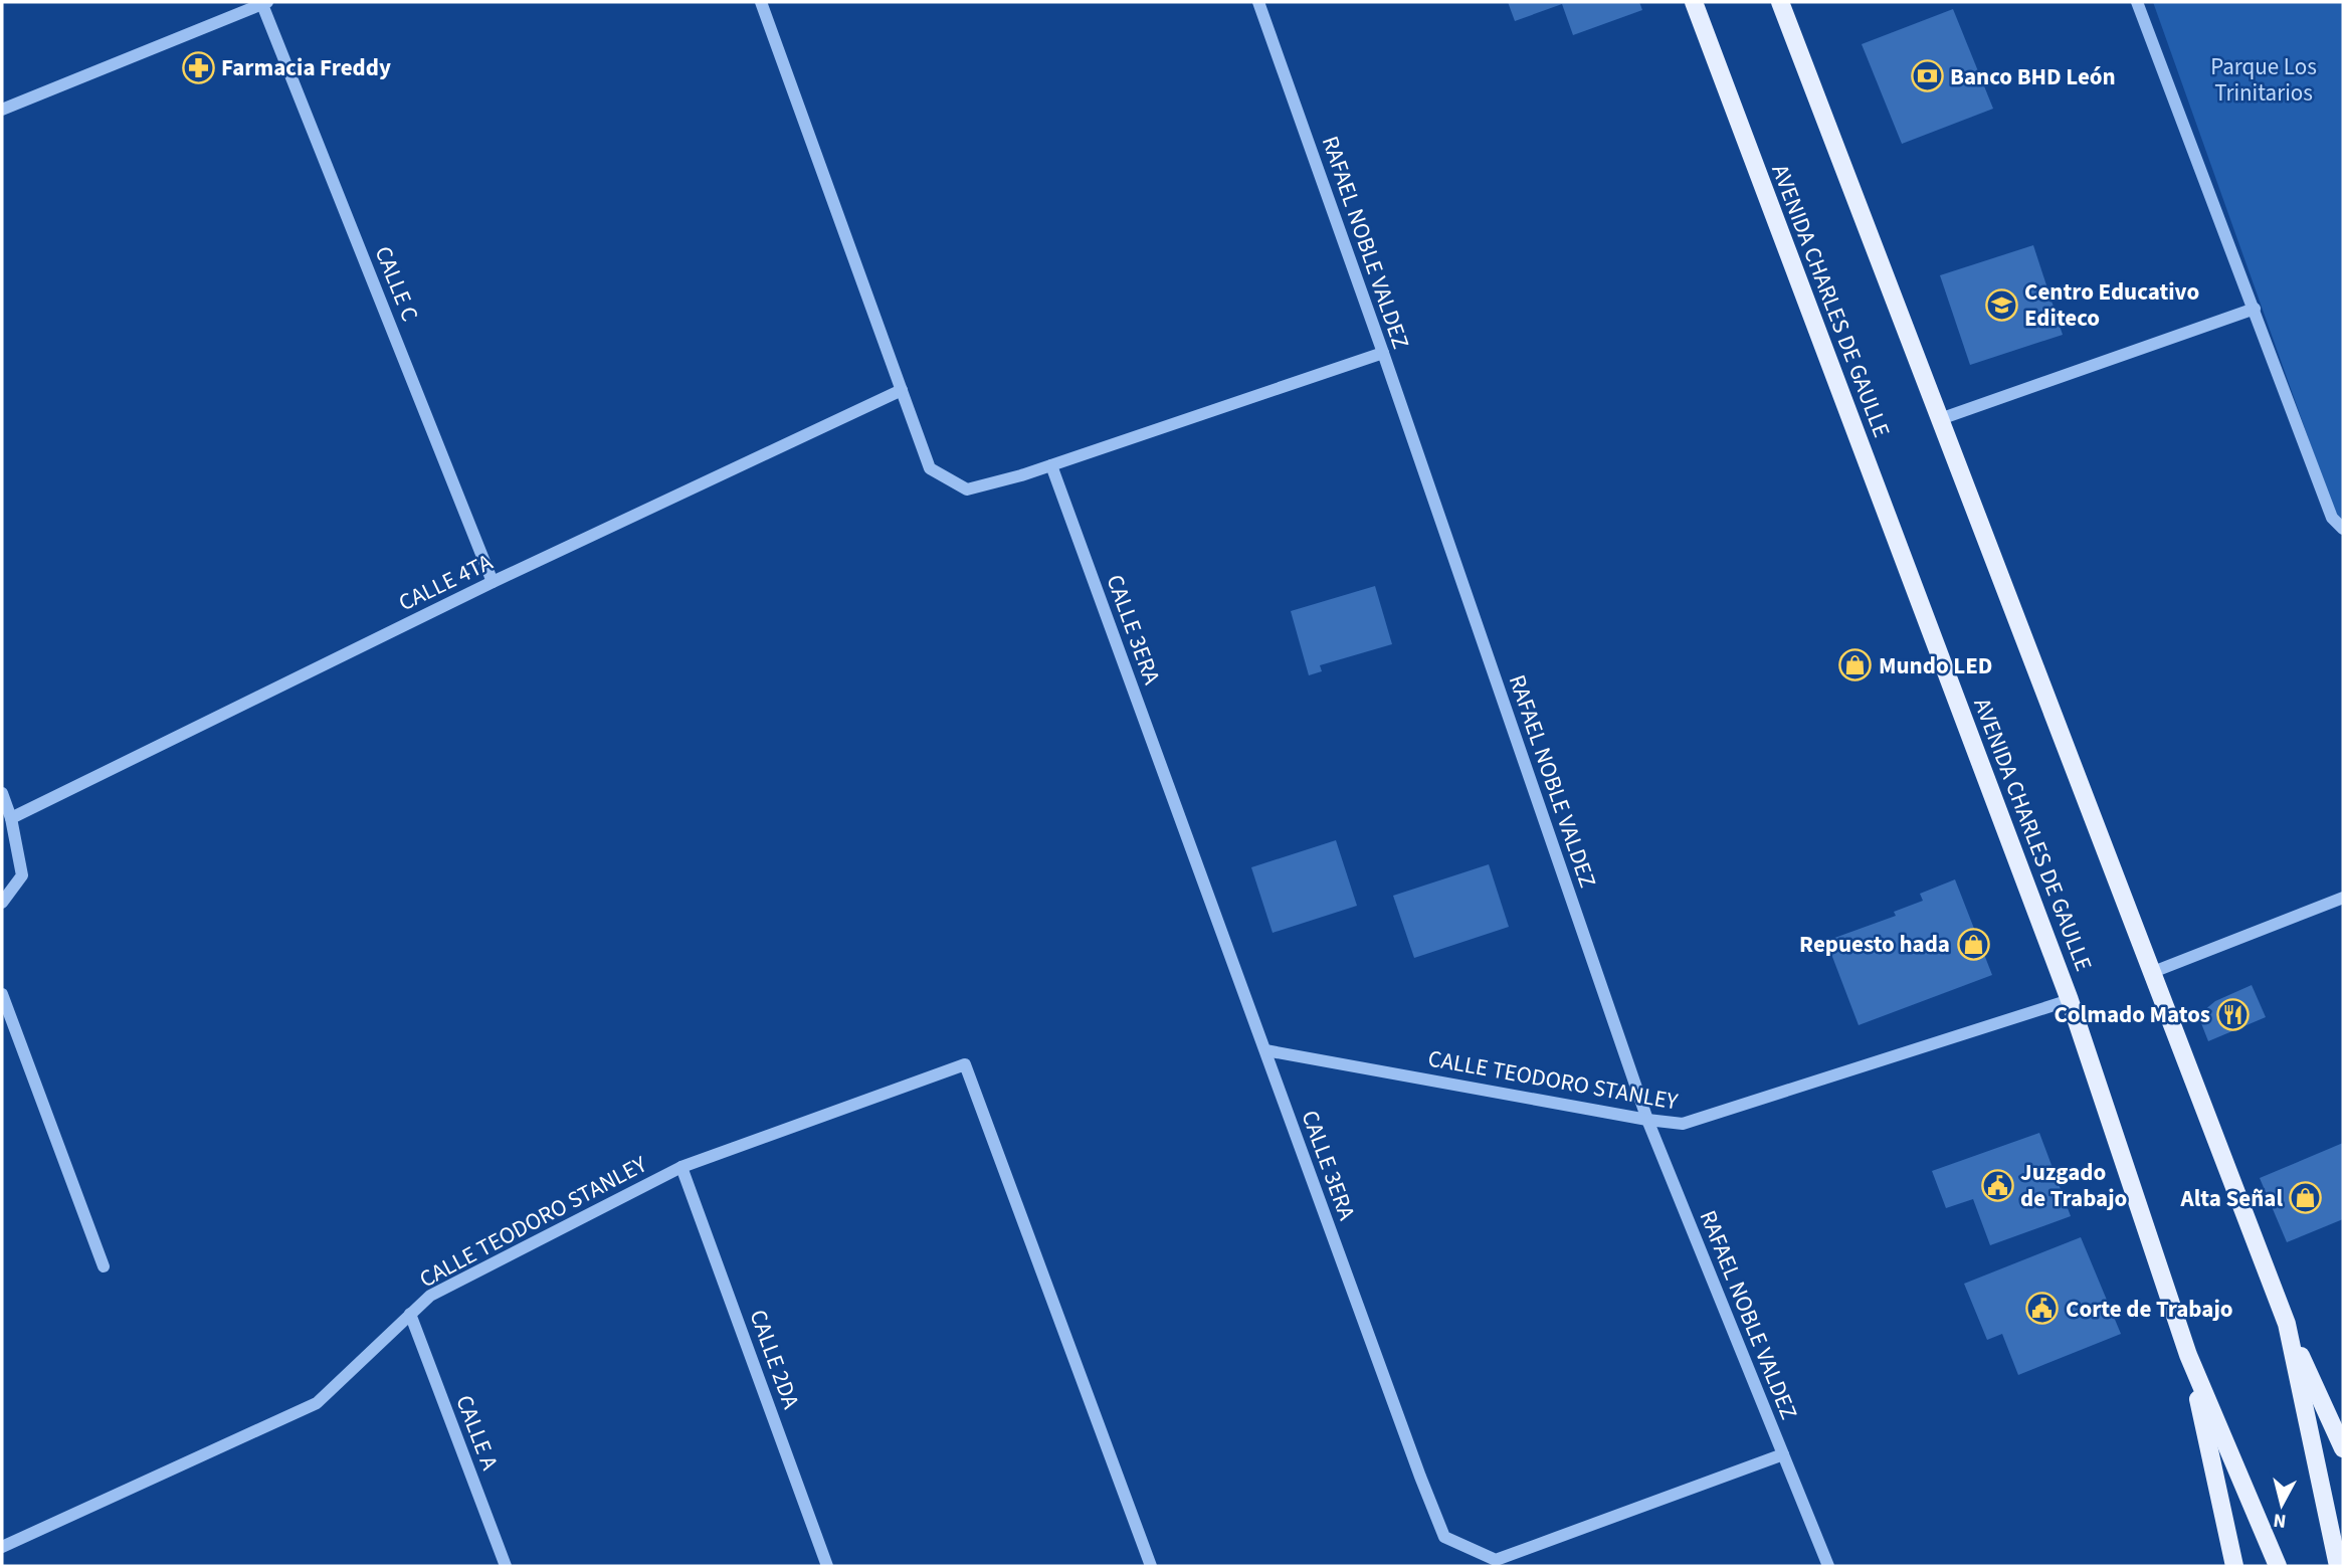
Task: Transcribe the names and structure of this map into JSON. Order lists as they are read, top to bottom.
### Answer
{
  "streets": {
    "main road": ["AVENIDA CHARLES DE GAULLE"],
    "street": [
      "RAFAEL NOBLE VALDEZ",
      "CALLE C",
      "CALLE 4TA",
      "CALLE 3ERA",
      "CALLE TEODORO STANLEY",
      "CALLE 2DA",
      "CALLE A"
    ]
  },
  "crossings": [
    ["RAFAEL NOBLE VALDEZ", "CALLE 3ERA"],
    ["RAFAEL NOBLE VALDEZ", "CALLE TEODORO STANLEY"],
    ["CALLE C", "CALLE 4TA"],
    ["AVENIDA CHARLES DE GAULLE", "CALLE TEODORO STANLEY"],
    ["CALLE 3ERA", "CALLE TEODORO STANLEY"],
    ["CALLE TEODORO STANLEY", "CALLE 2DA"],
    ["CALLE TEODORO STANLEY", "CALLE A"]
  ],
  "parks": ["Parque Los Trinitarios"],
  "places": {
    "pharmacy": ["Farmacia Freddy"],
    "bank": ["Banco BHD León"],
    "school or university": ["Centro Educativo Editeco"],
    "shop": ["Mundo LED", "Repuesto hada", "Alta Señal"],
    "restaurant": ["Colmado Matos"],
    "public building": ["Juzgado de Trabajo", "Corte de Trabajo"]
  },
  "north": "bottom"
}
